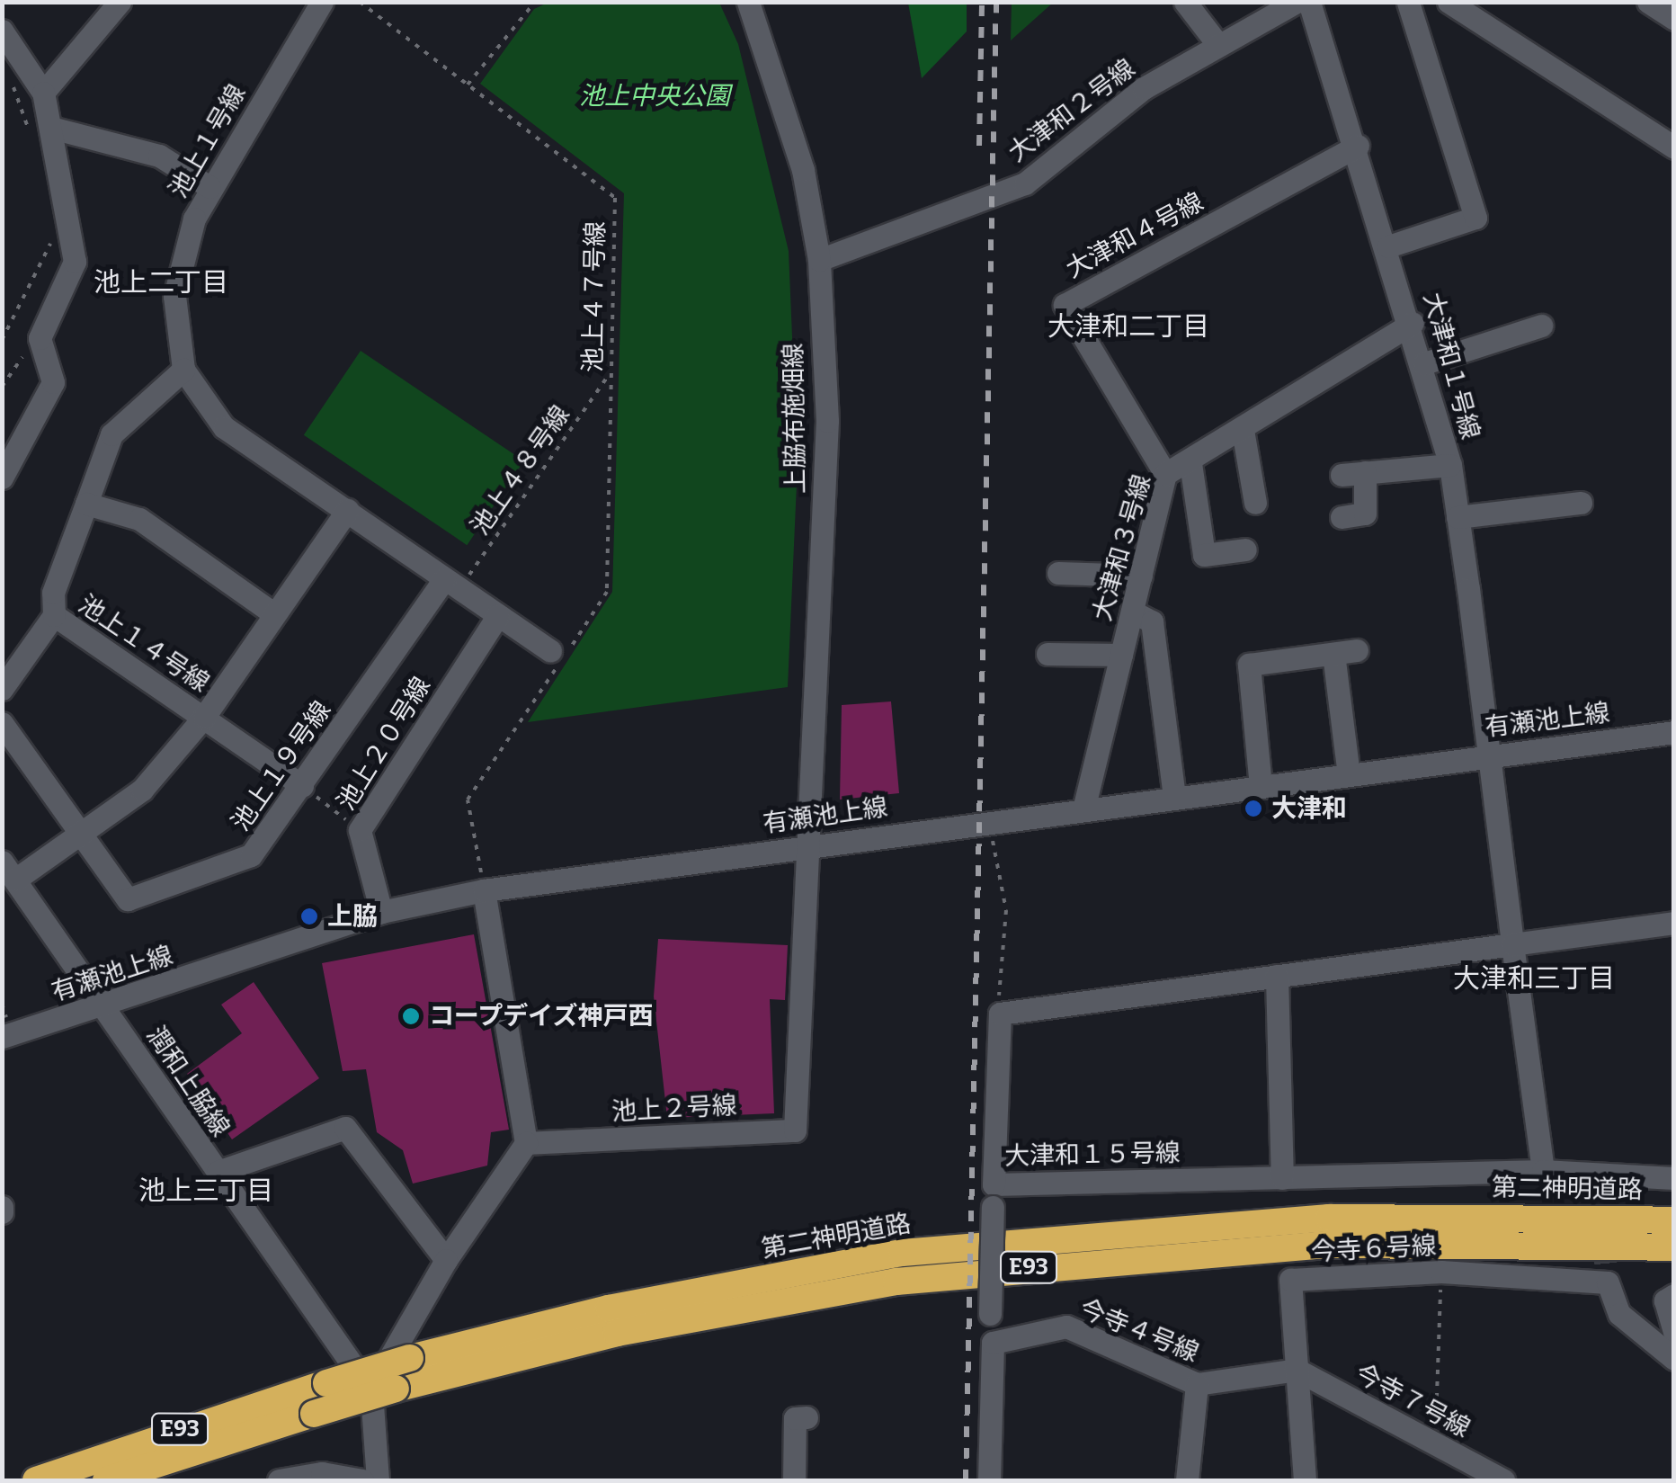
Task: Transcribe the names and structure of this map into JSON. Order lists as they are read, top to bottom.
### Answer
{
  "streets": {
    "highway": ["第二神明道路", "E93"],
    "street": [
      "大津和２号線",
      "池上１号線",
      "大津和４号線",
      "大津和１号線",
      "上脇布施畑線",
      "大津和３号線",
      "池上１４号線",
      "有瀬池上線",
      "池上２０号線",
      "池上１９号線",
      "潤和上脇線",
      "池上２号線",
      "大津和１５号線",
      "今寺６号線",
      "今寺４号線",
      "今寺７号線"
    ],
    "path": ["池上４７号線", "池上４８号線"]
  },
  "crossings": [
    ["大津和２号線", "上脇布施畑線"],
    ["池上１号線", "池上４７号線"],
    ["池上１号線", "池上４８号線"],
    ["池上１号線", "池上２０号線"],
    ["池上１号線", "池上１９号線"],
    ["大津和４号線", "大津和１号線"],
    ["大津和４号線", "大津和３号線"],
    ["池上４７号線", "池上４８号線"],
    ["池上４７号線", "有瀬池上線"],
    ["大津和１号線", "大津和３号線"],
    ["大津和１号線", "有瀬池上線"],
    ["上脇布施畑線", "有瀬池上線"],
    ["上脇布施畑線", "池上２号線"],
    ["池上４８号線", "池上１９号線"],
    ["大津和３号線", "有瀬池上線"],
    ["池上１４号線", "池上１９号線"],
    ["有瀬池上線", "池上２０号線"],
    ["有瀬池上線", "潤和上脇線"],
    ["有瀬池上線", "池上２号線"],
    ["潤和上脇線", "E93"],
    ["今寺６号線", "今寺４号線"],
    ["今寺６号線", "今寺７号線"],
    ["今寺４号線", "今寺７号線"]
  ],
  "districts": [
    "池上二丁目",
    "大津和二丁目",
    "大津和三丁目",
    "池上三丁目"
  ],
  "parks": ["池上中央公園"],
  "places": ["大津和", "上脇", "コープデイズ神戸西"]
}
